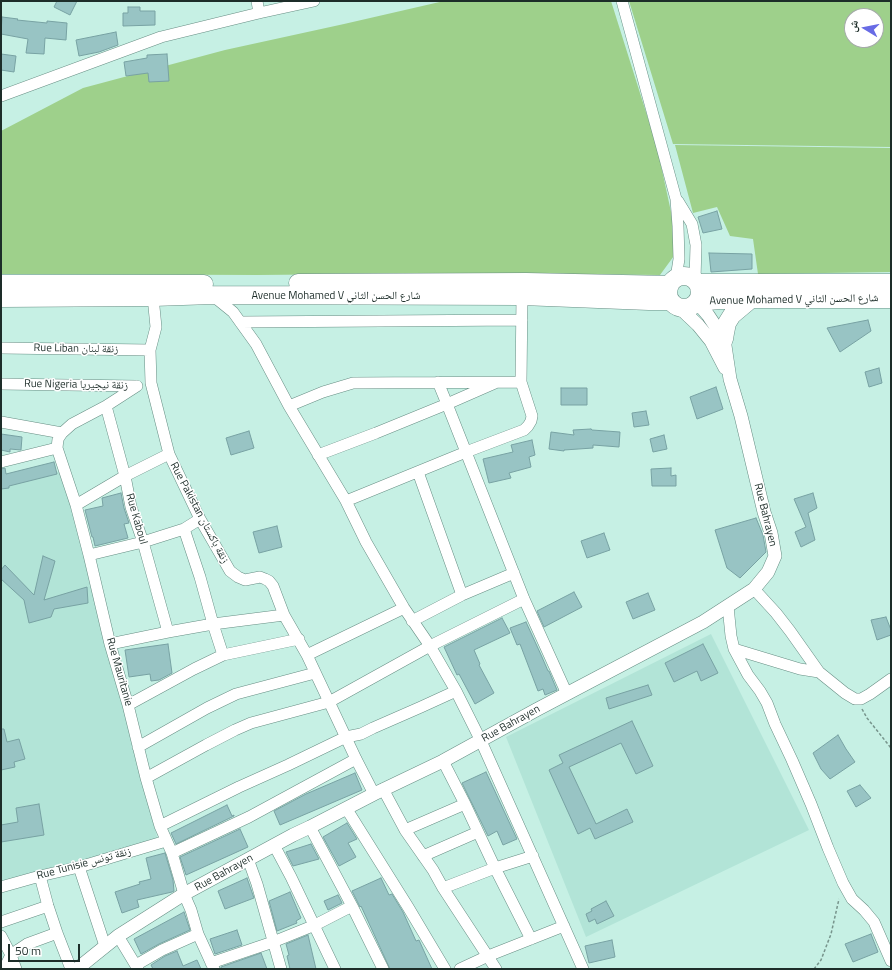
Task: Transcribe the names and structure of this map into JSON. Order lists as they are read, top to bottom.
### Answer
{
  "streets": {
    "highway": ["Avenue Mohamed V شارع الحسن الثاني"],
    "street": [
      "Rue Liban زنقة لبنان",
      "Rue Nigeria زنقة نيجيريا",
      "Rue Pakistan زنقة باكستان",
      "Rue Bahrayen",
      "Rue Kaboul",
      "Rue Mauritanie",
      "Rue Tunisie زنقة تونس"
    ]
  },
  "crossings": [
    ["Avenue Mohamed V شارع الحسن الثاني", "Rue Pakistan زنقة باكستان"],
    ["Avenue Mohamed V شارع الحسن الثاني", "Rue Bahrayen"],
    ["Rue Liban زنقة لبنان", "Rue Pakistan زنقة باكستان"],
    ["Rue Nigeria زنقة نيجيريا", "Rue Pakistan زنقة باكستان"],
    ["Rue Pakistan زنقة باكستان", "Rue Bahrayen"],
    ["Rue Bahrayen", "Rue Mauritanie"],
    ["Rue Mauritanie", "Rue Tunisie زنقة تونس"]
  ],
  "scale_bar": "50 m",
  "north": "left"
}
